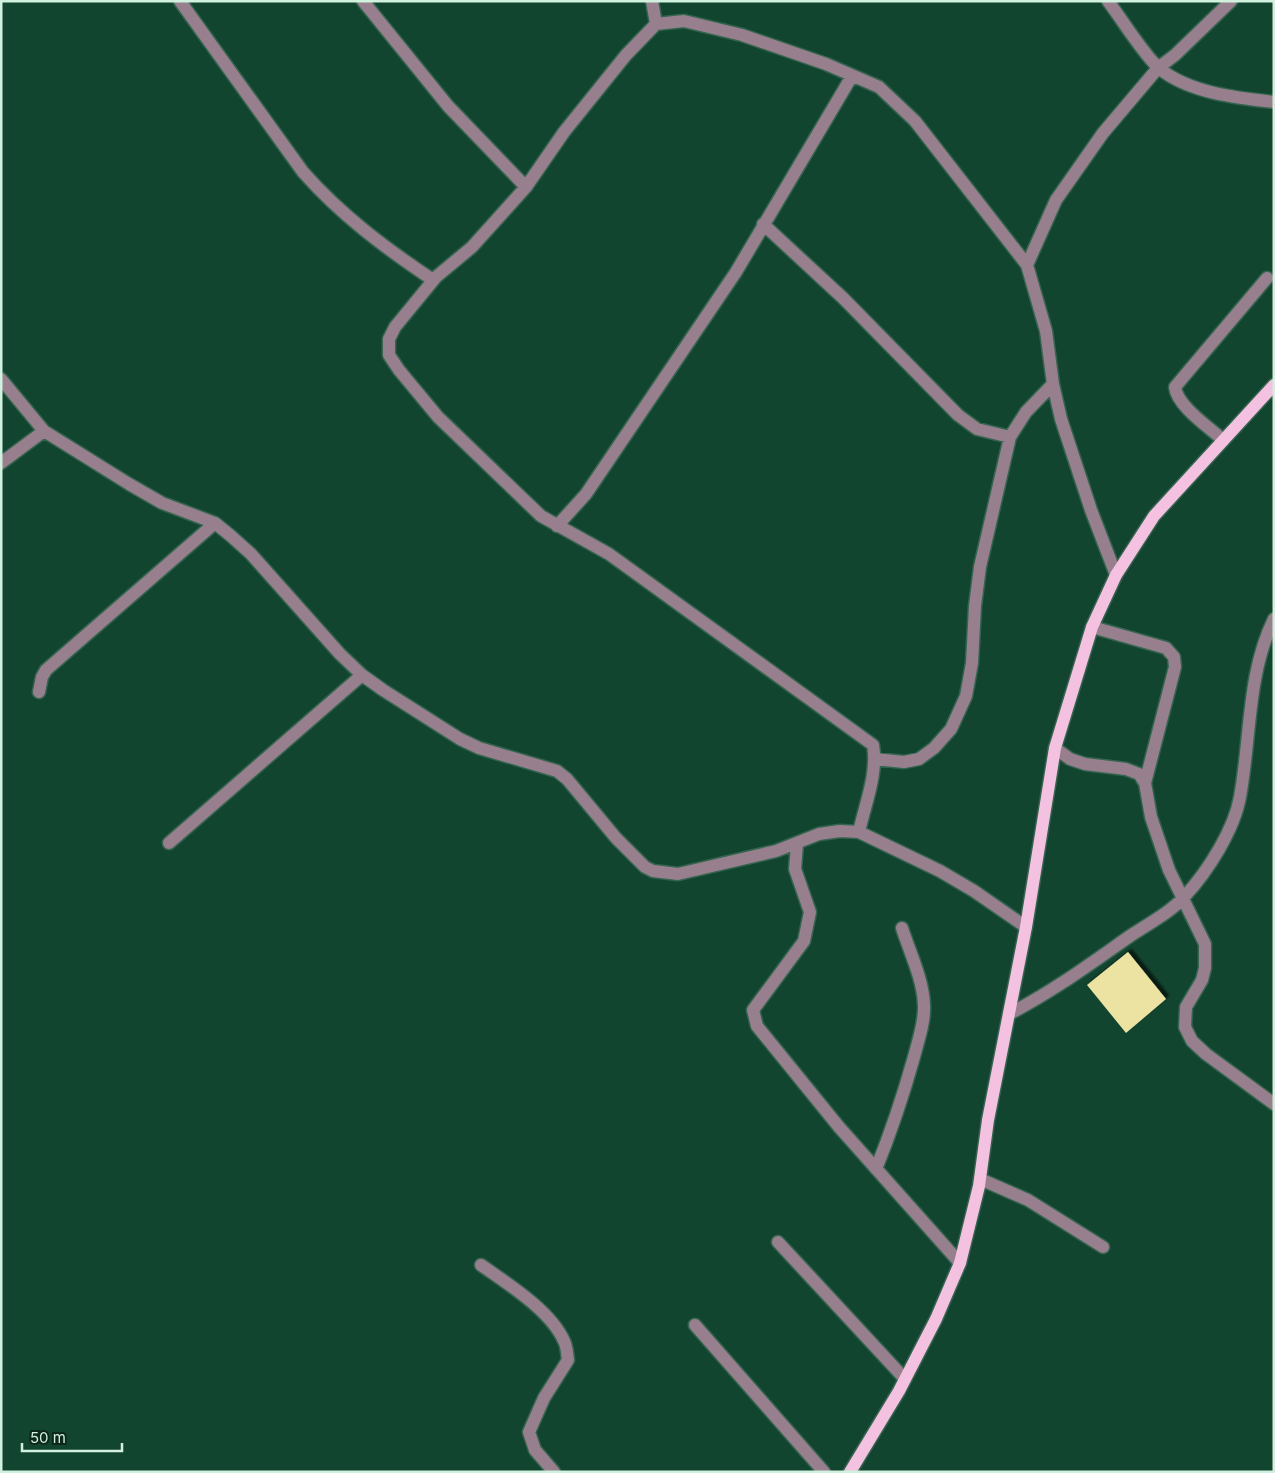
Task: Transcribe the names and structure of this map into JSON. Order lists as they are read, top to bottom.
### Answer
{
  "scale_bar": "50 m"
}
